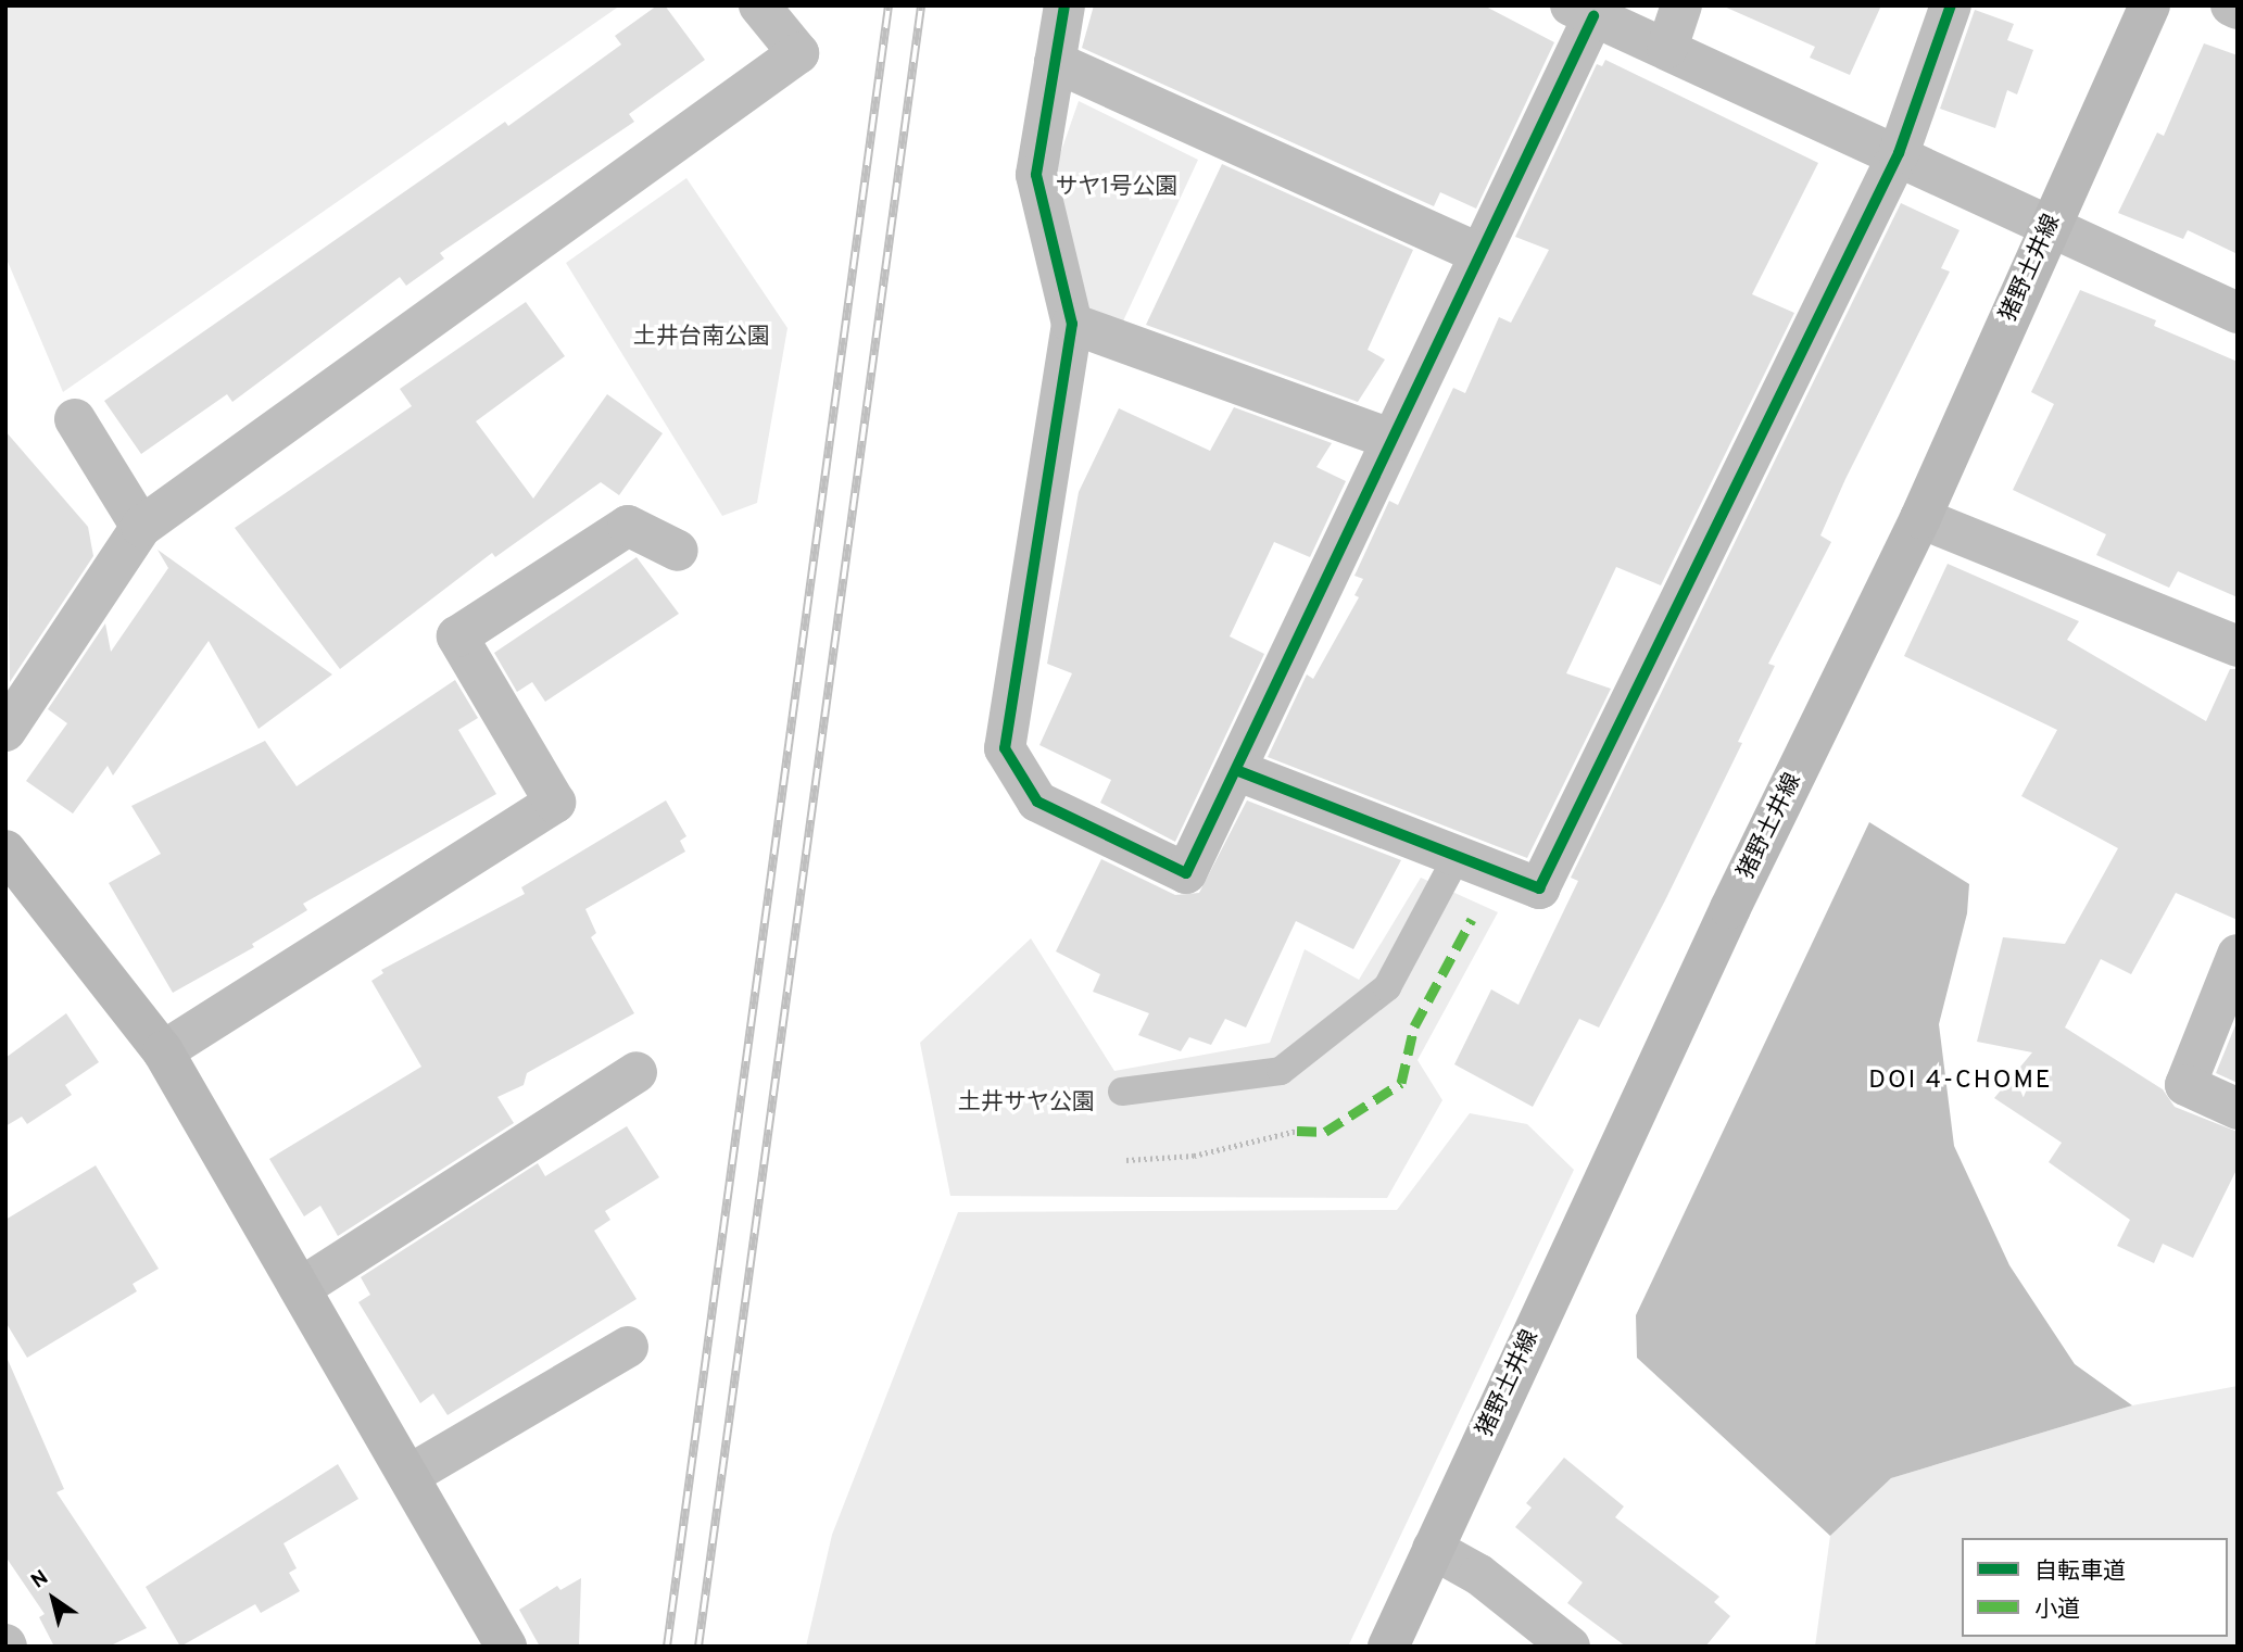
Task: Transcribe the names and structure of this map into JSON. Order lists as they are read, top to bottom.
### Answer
{
  "streets": {
    "main road": ["猪野土井線"]
  },
  "districts": ["DOI 4-CHOME"],
  "parks": ["サヤ1号公園", "土井台南公園", "土井サヤ公園"],
  "legend": ["自転車道", "小道"],
  "north": "top left"
}
